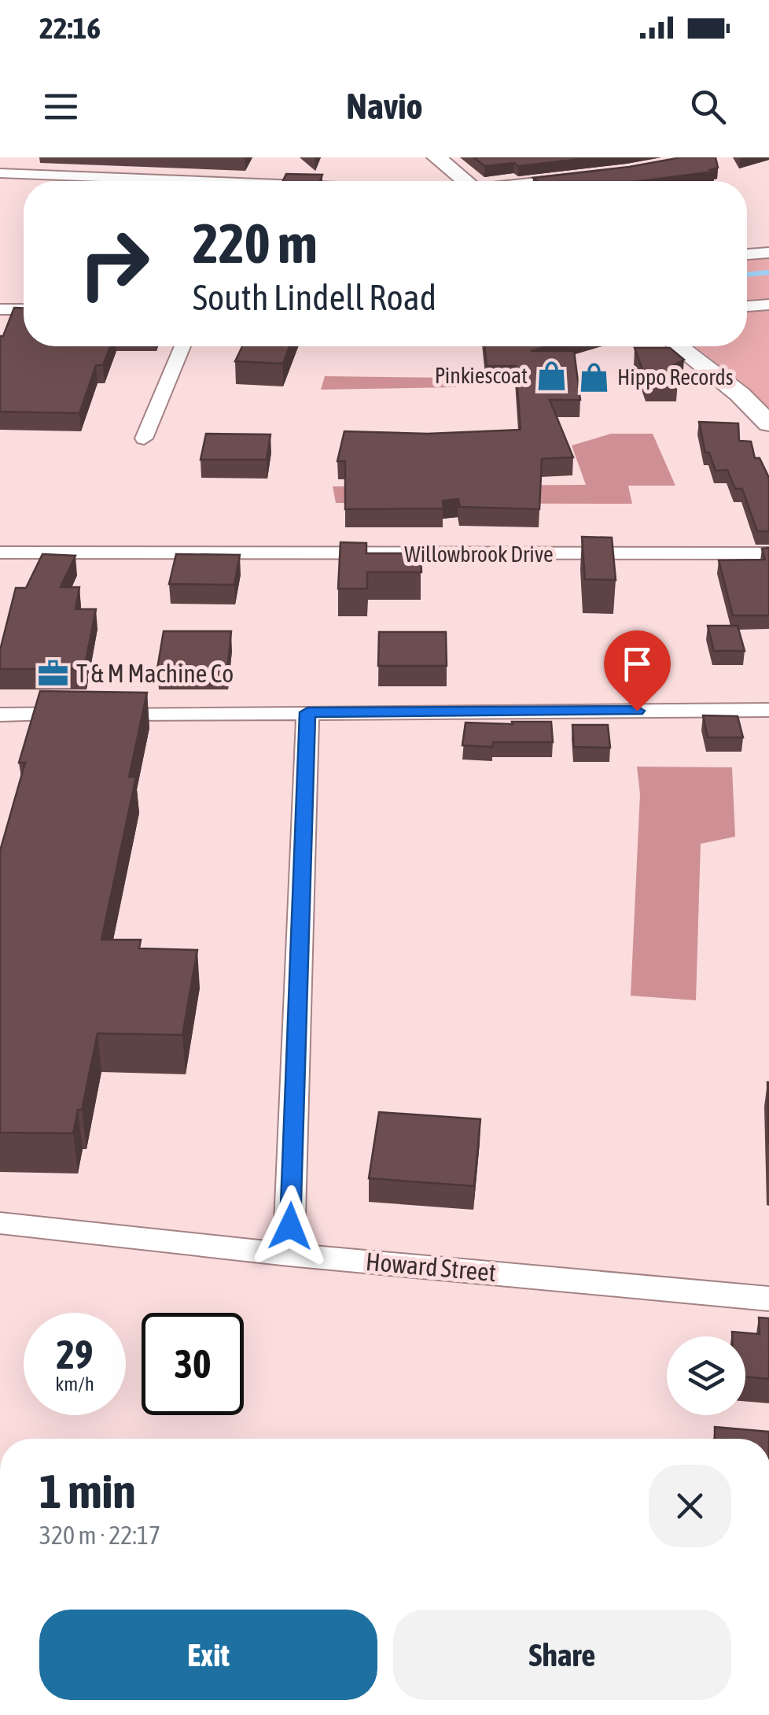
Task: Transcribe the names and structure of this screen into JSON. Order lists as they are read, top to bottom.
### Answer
{
  "streets": {
    "street": ["Willowbrook Drive", "Howard Street"]
  },
  "places": {
    "shop": ["Pinkiescoat", "Hippo Records"],
    "office": ["T & M Machine Co"]
  },
  "page": {
    "status": "22:16",
    "header": "Navio",
    "turn": ["220 m", "South Lindell Road"],
    "speed": "29 km/h",
    "limit": "30",
    "heading": ["1 min", "320 m · 22:17"],
    "buttons": ["Exit", "Share"]
  }
}
